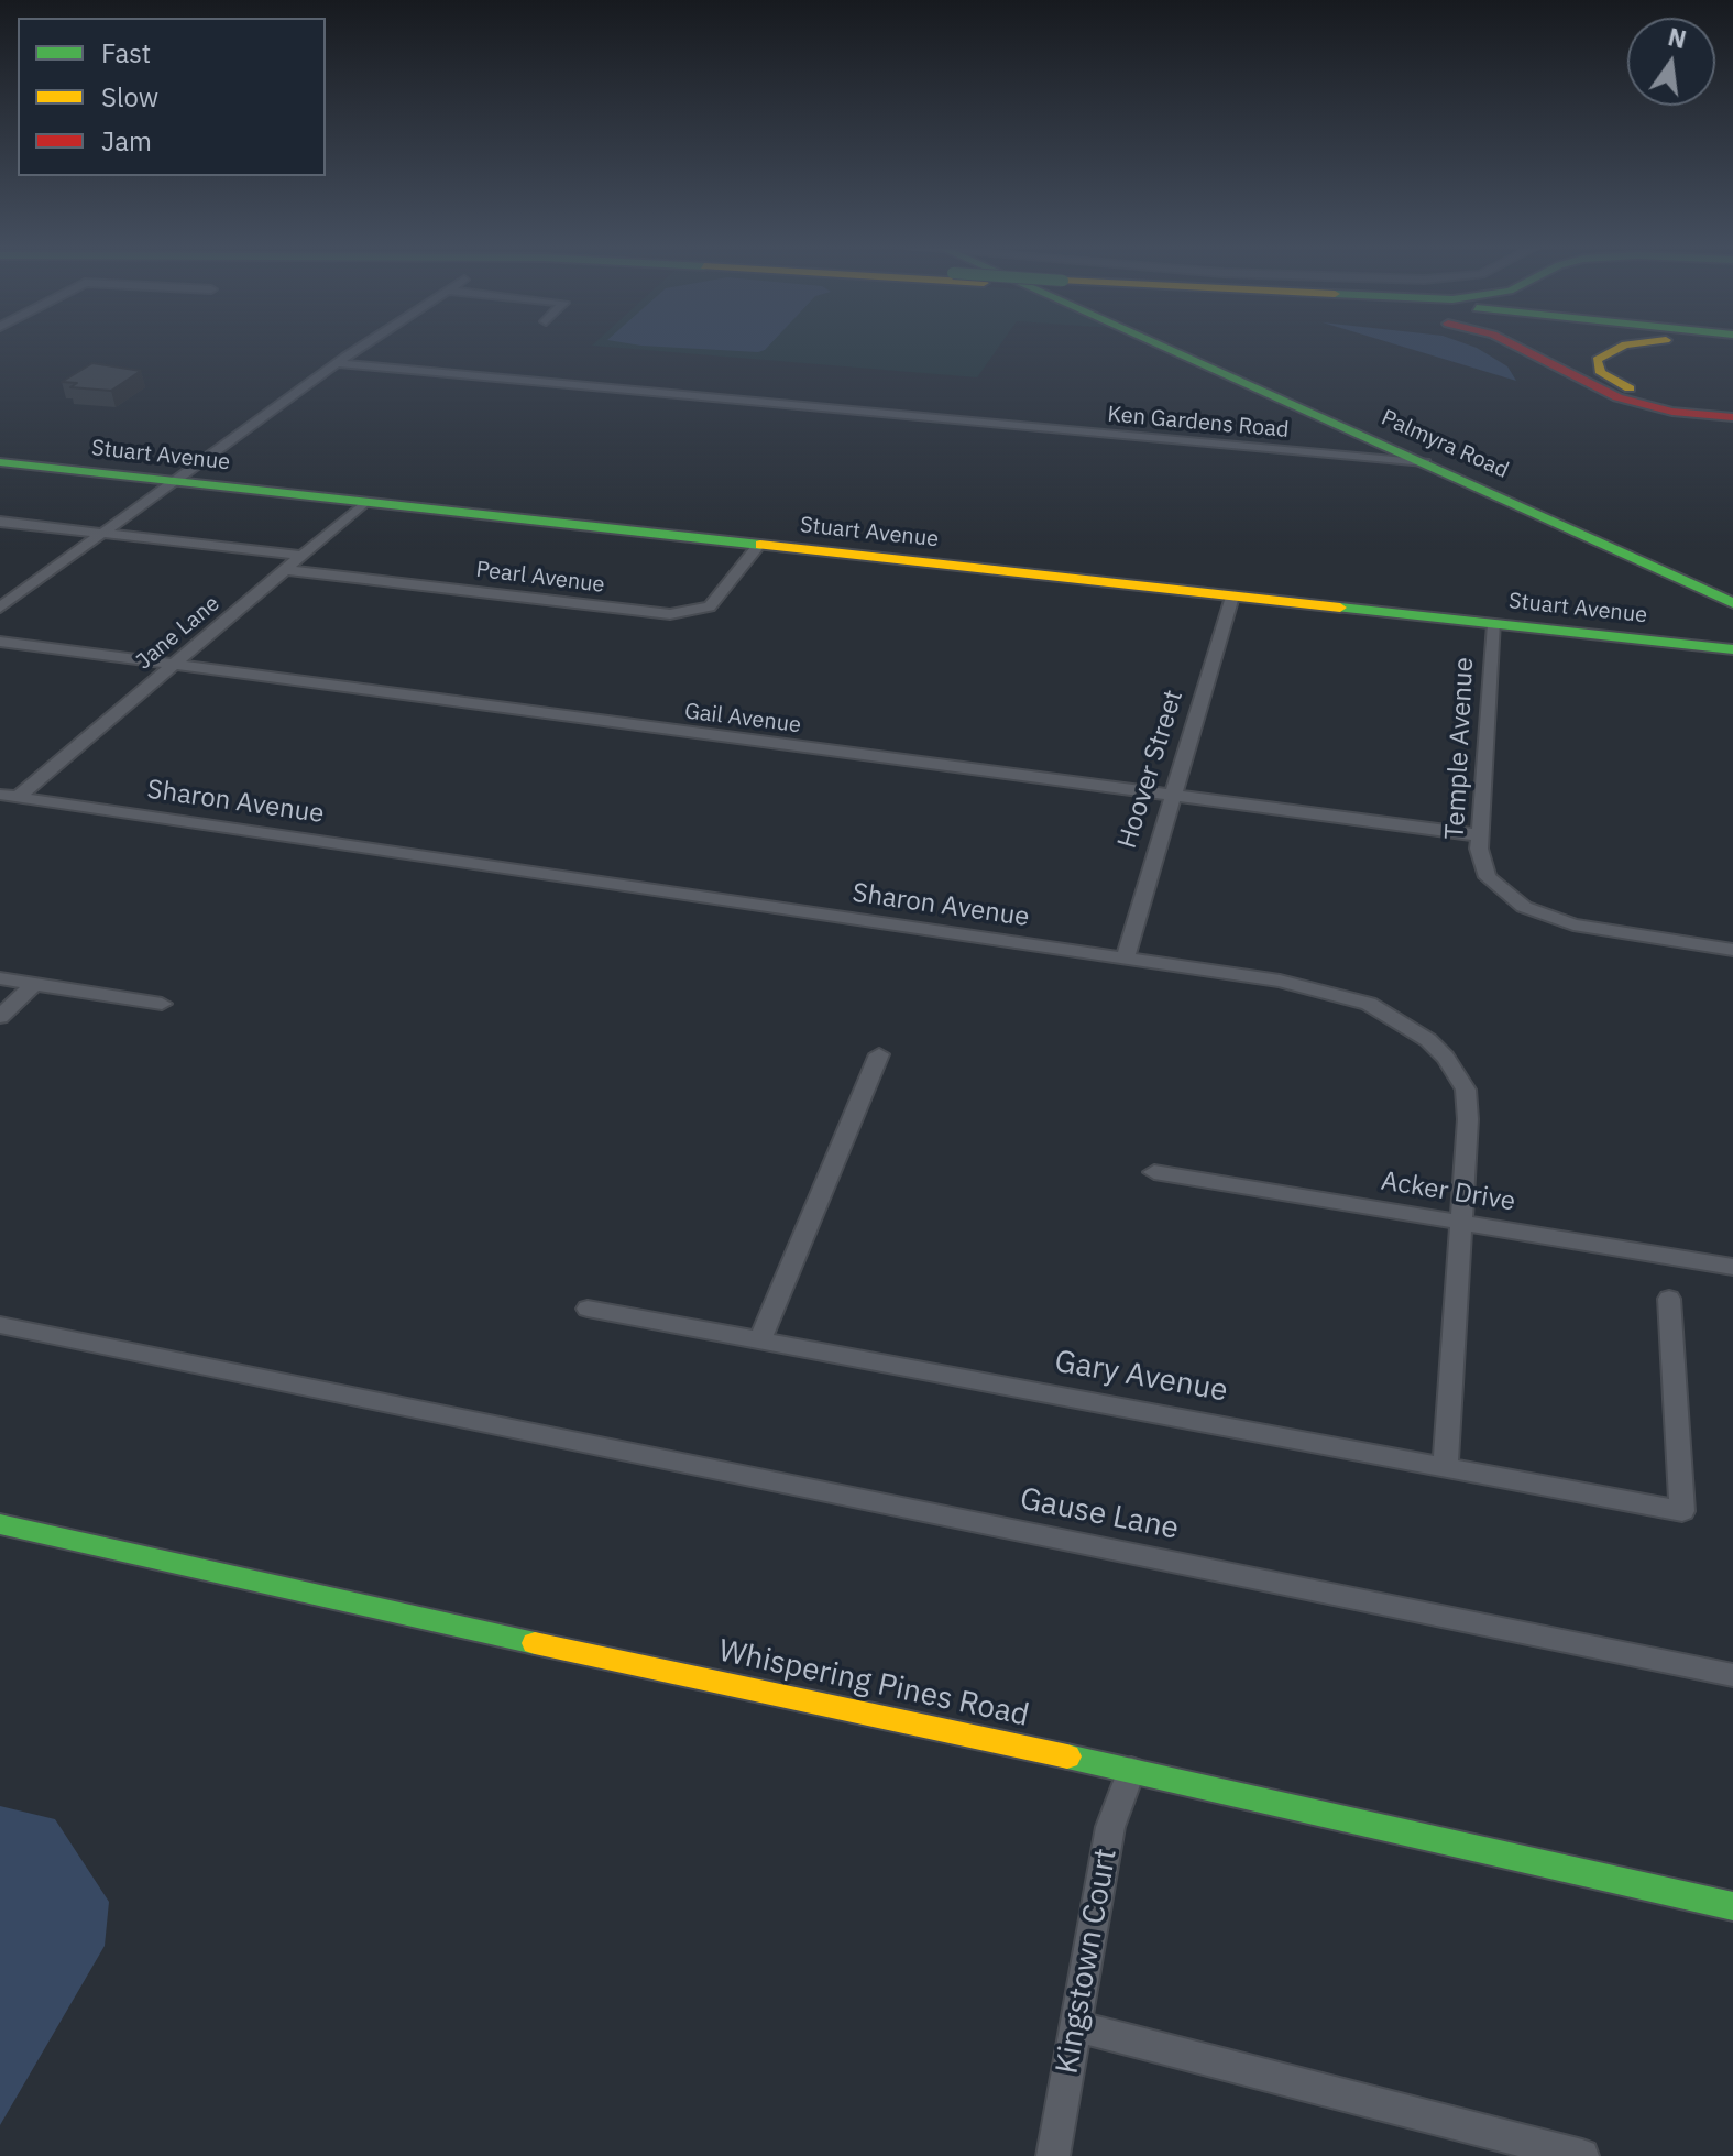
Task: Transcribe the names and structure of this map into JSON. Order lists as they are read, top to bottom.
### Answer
{
  "streets": {
    "main road": ["Palmyra Road", "Stuart Avenue", "Whispering Pines Road"],
    "street": [
      "Ken Gardens Road",
      "Pearl Avenue",
      "Jane Lane",
      "Gail Avenue",
      "Temple Avenue",
      "Hoover Street",
      "Sharon Avenue",
      "Acker Drive",
      "Gary Avenue",
      "Gause Lane",
      "Kingstown Court"
    ]
  },
  "crossings": [
    ["Ken Gardens Road", "Palmyra Road"],
    ["Stuart Avenue", "Pearl Avenue"],
    ["Stuart Avenue", "Jane Lane"],
    ["Stuart Avenue", "Temple Avenue"],
    ["Stuart Avenue", "Hoover Street"],
    ["Pearl Avenue", "Jane Lane"],
    ["Jane Lane", "Gail Avenue"],
    ["Jane Lane", "Sharon Avenue"],
    ["Gail Avenue", "Temple Avenue"],
    ["Gail Avenue", "Hoover Street"],
    ["Hoover Street", "Sharon Avenue"],
    ["Sharon Avenue", "Acker Drive"],
    ["Sharon Avenue", "Gary Avenue"],
    ["Whispering Pines Road", "Kingstown Court"]
  ],
  "legend": ["Fast", "Slow", "Jam"],
  "north": "top"
}
